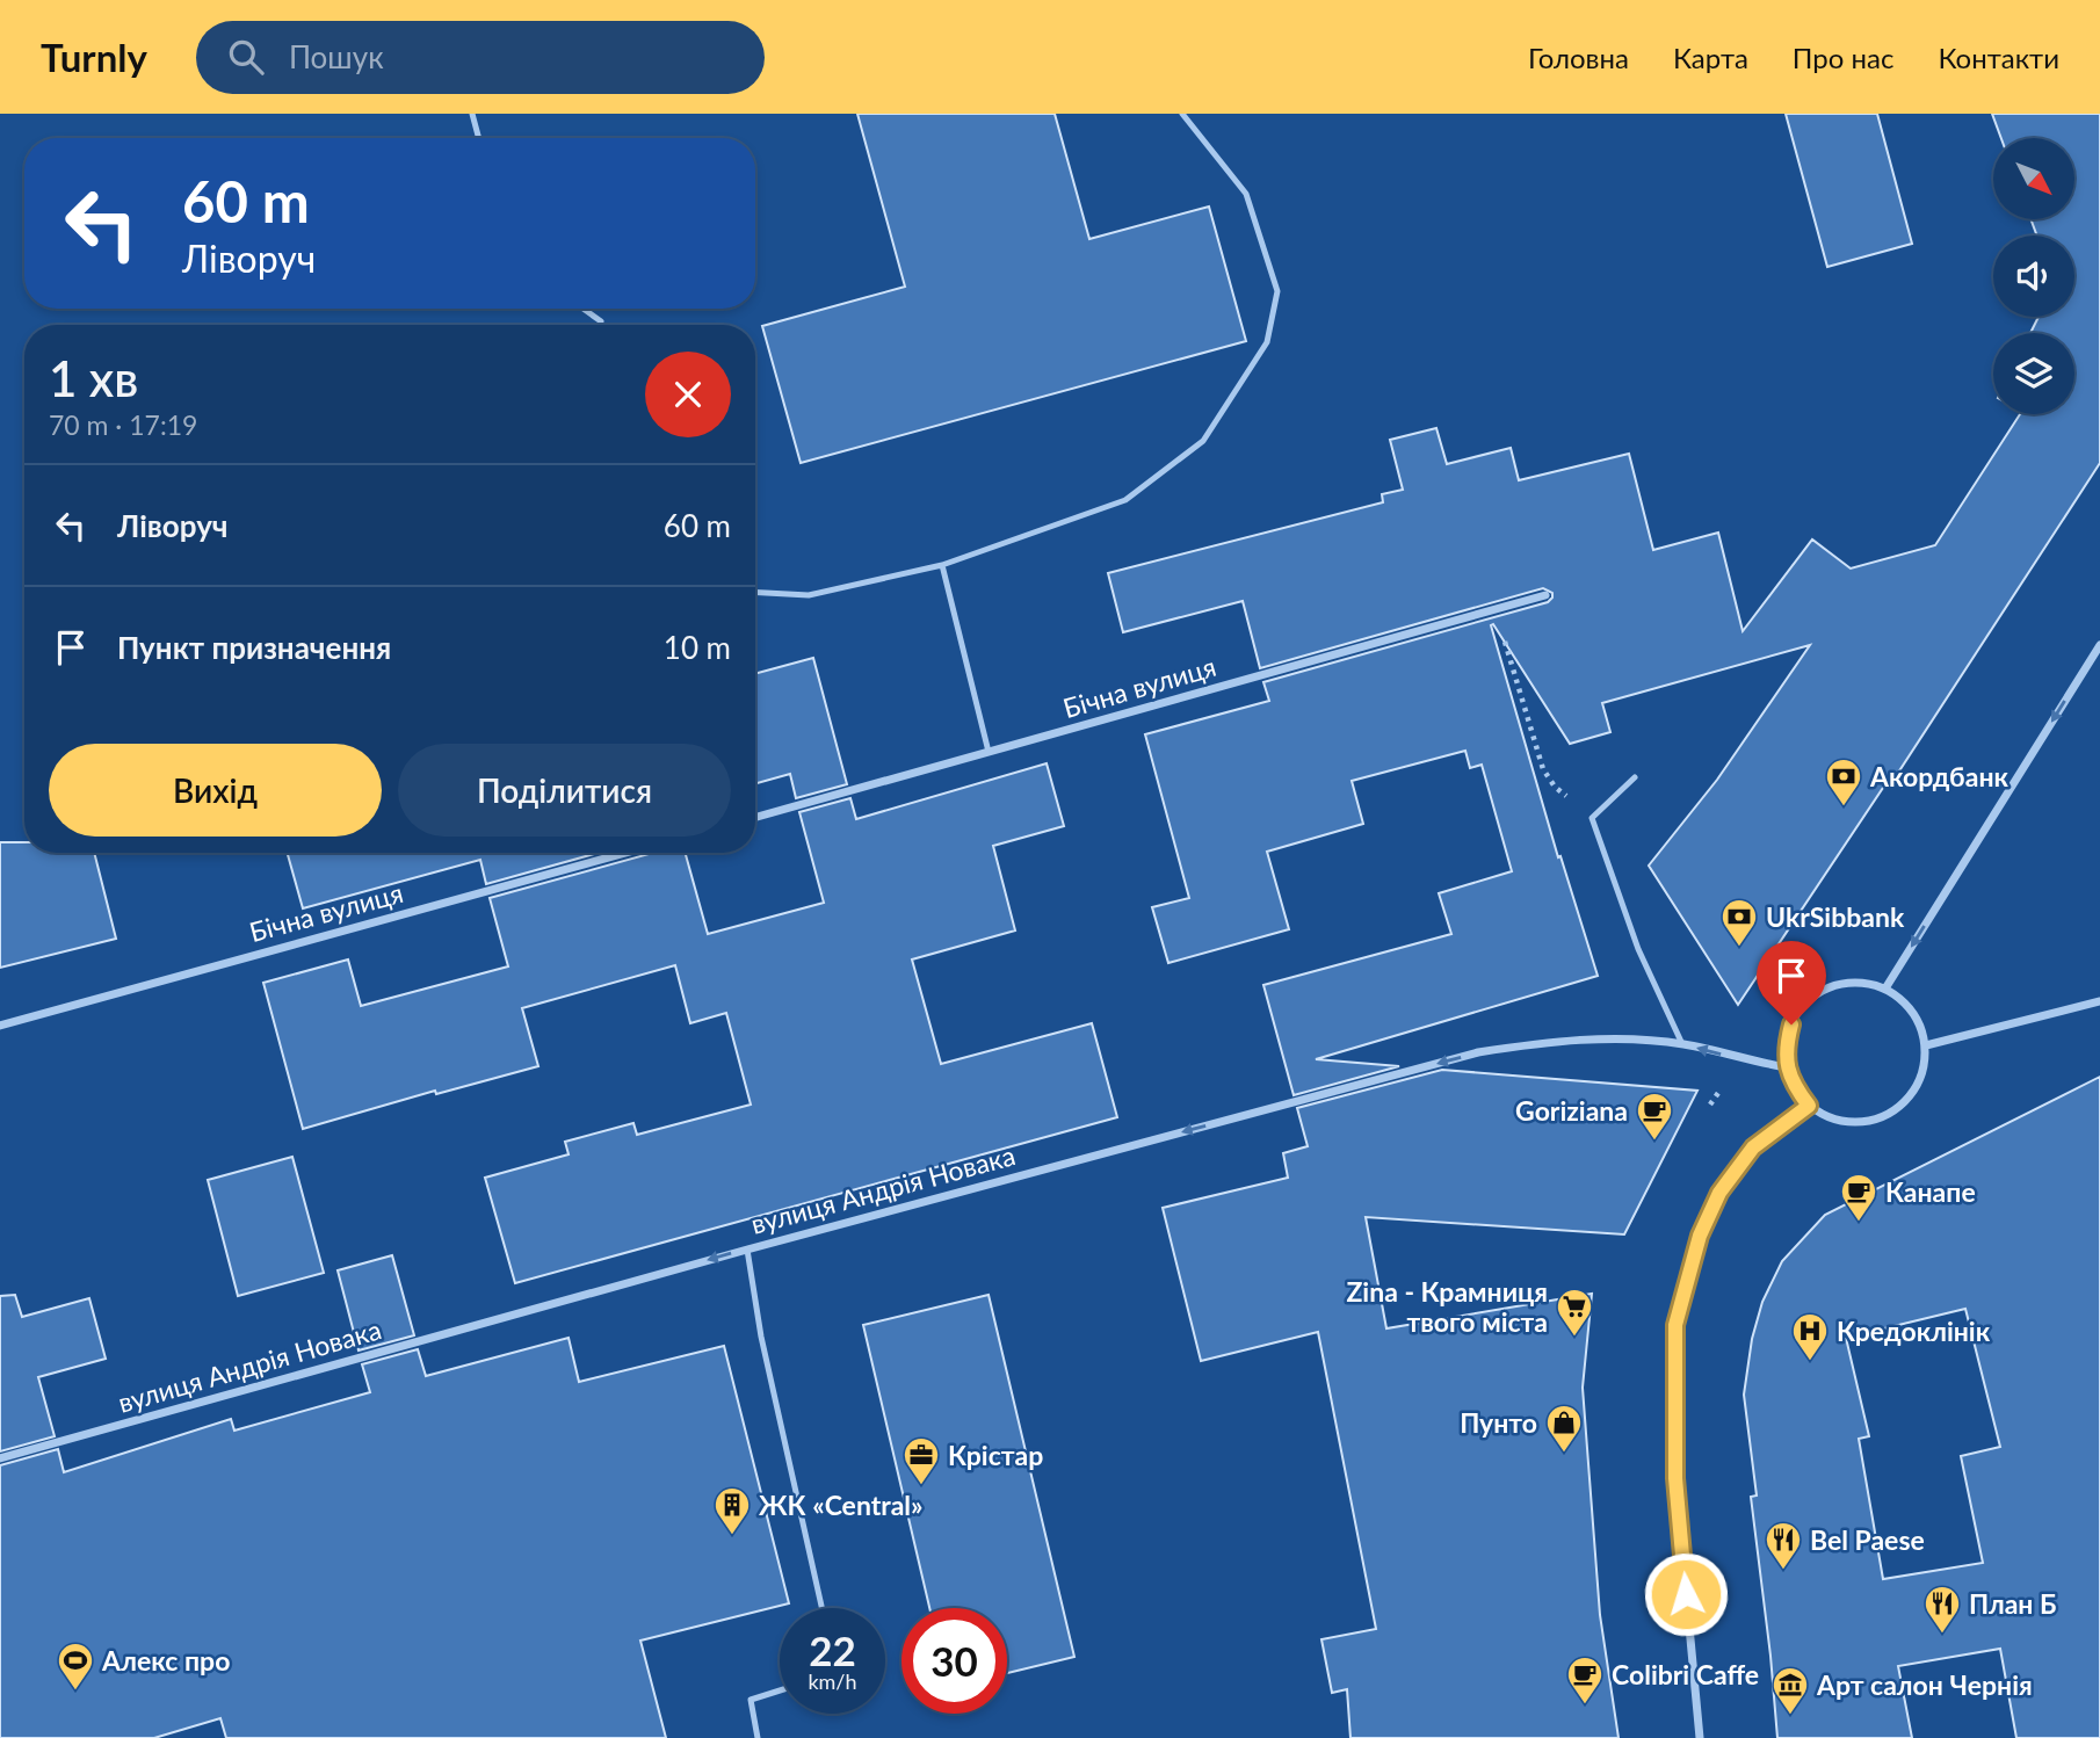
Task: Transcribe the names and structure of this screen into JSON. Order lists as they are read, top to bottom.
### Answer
{
  "streets": {
    "street": ["Бічна вулиця", "вулиця Андрія Новака"]
  },
  "one_way": ["вулиця Андрія Новака"],
  "places": {
    "bank": ["Акордбанк", "UkrSibbank"],
    "cafe": ["Goriziana", "Канапе", "Colibri Caffe"],
    "supermarket": ["Zina - Крамниця твого міста"],
    "hospital": ["Кредоклінік"],
    "shop": ["Пунто"],
    "office": ["Крістар"],
    "building": ["ЖК «Central»"],
    "restaurant": ["Bel Paese", "План Б"],
    "sports": ["Алекс про"],
    "museum": ["Арт салон Чернія"]
  },
  "north": "bottom right",
  "page": {
    "header": "Turnly",
    "search": "Пошук",
    "nav": [
      "Головна",
      "Карта",
      "Про нас",
      "Контакти"
    ],
    "turn": ["60 m", "Ліворуч"],
    "heading": ["1 хв", "70 m · 17:19"],
    "list": [
      {
        "name": "Ліворуч",
        "value": "60 m"
      },
      {
        "name": "Пункт призначення",
        "value": "10 m"
      }
    ],
    "buttons": ["Вихід", "Поділитися"],
    "speed": "22 km/h",
    "limit": "30"
  }
}
